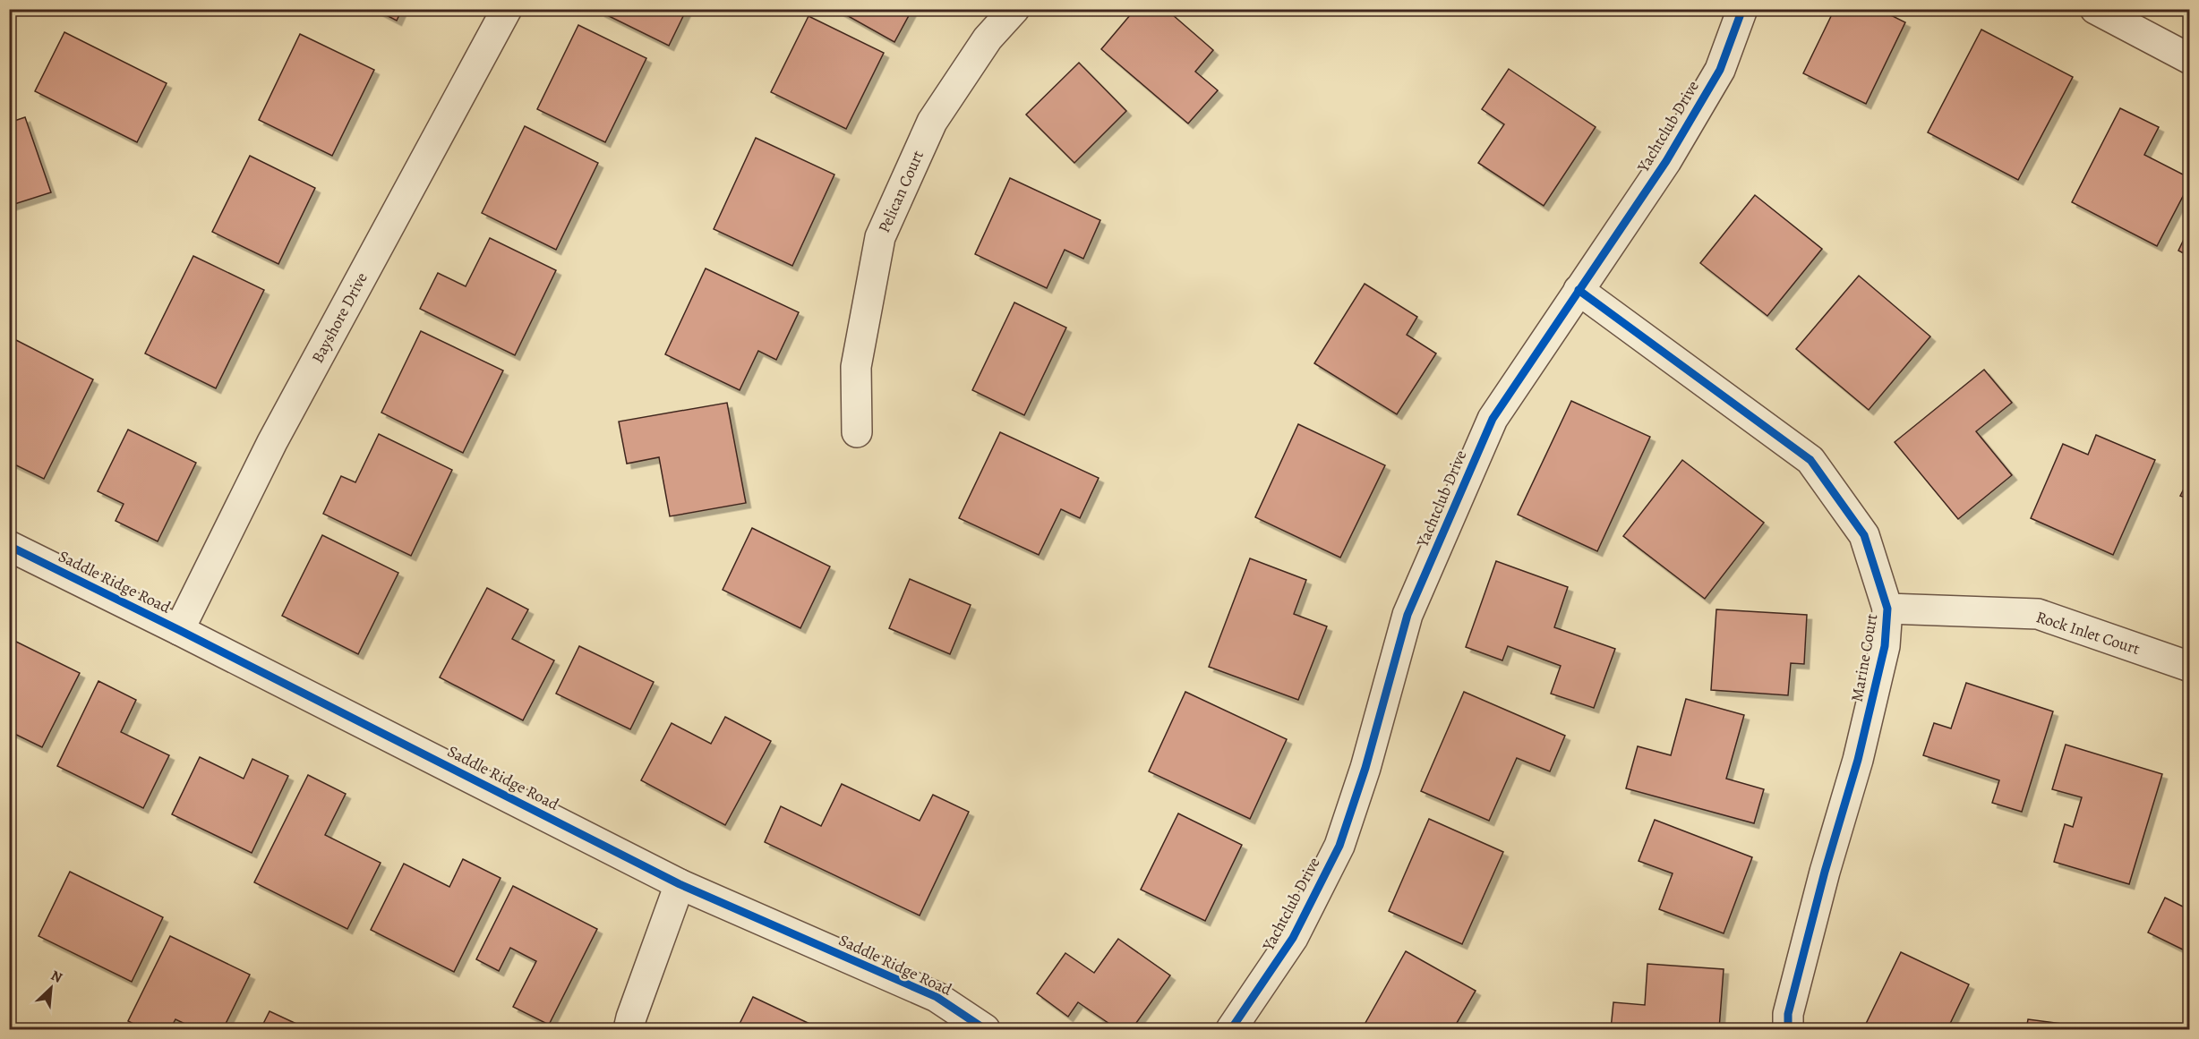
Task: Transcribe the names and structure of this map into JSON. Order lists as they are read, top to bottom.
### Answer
{
  "streets": {
    "street": [
      "Yachtclub Drive",
      "Pelican Court",
      "Bayshore Drive",
      "Saddle Ridge Road",
      "Rock Inlet Court",
      "Marine Court"
    ]
  },
  "crossings": [
    ["Yachtclub Drive", "Marine Court"],
    ["Bayshore Drive", "Saddle Ridge Road"],
    ["Rock Inlet Court", "Marine Court"]
  ],
  "north": "top right"
}
